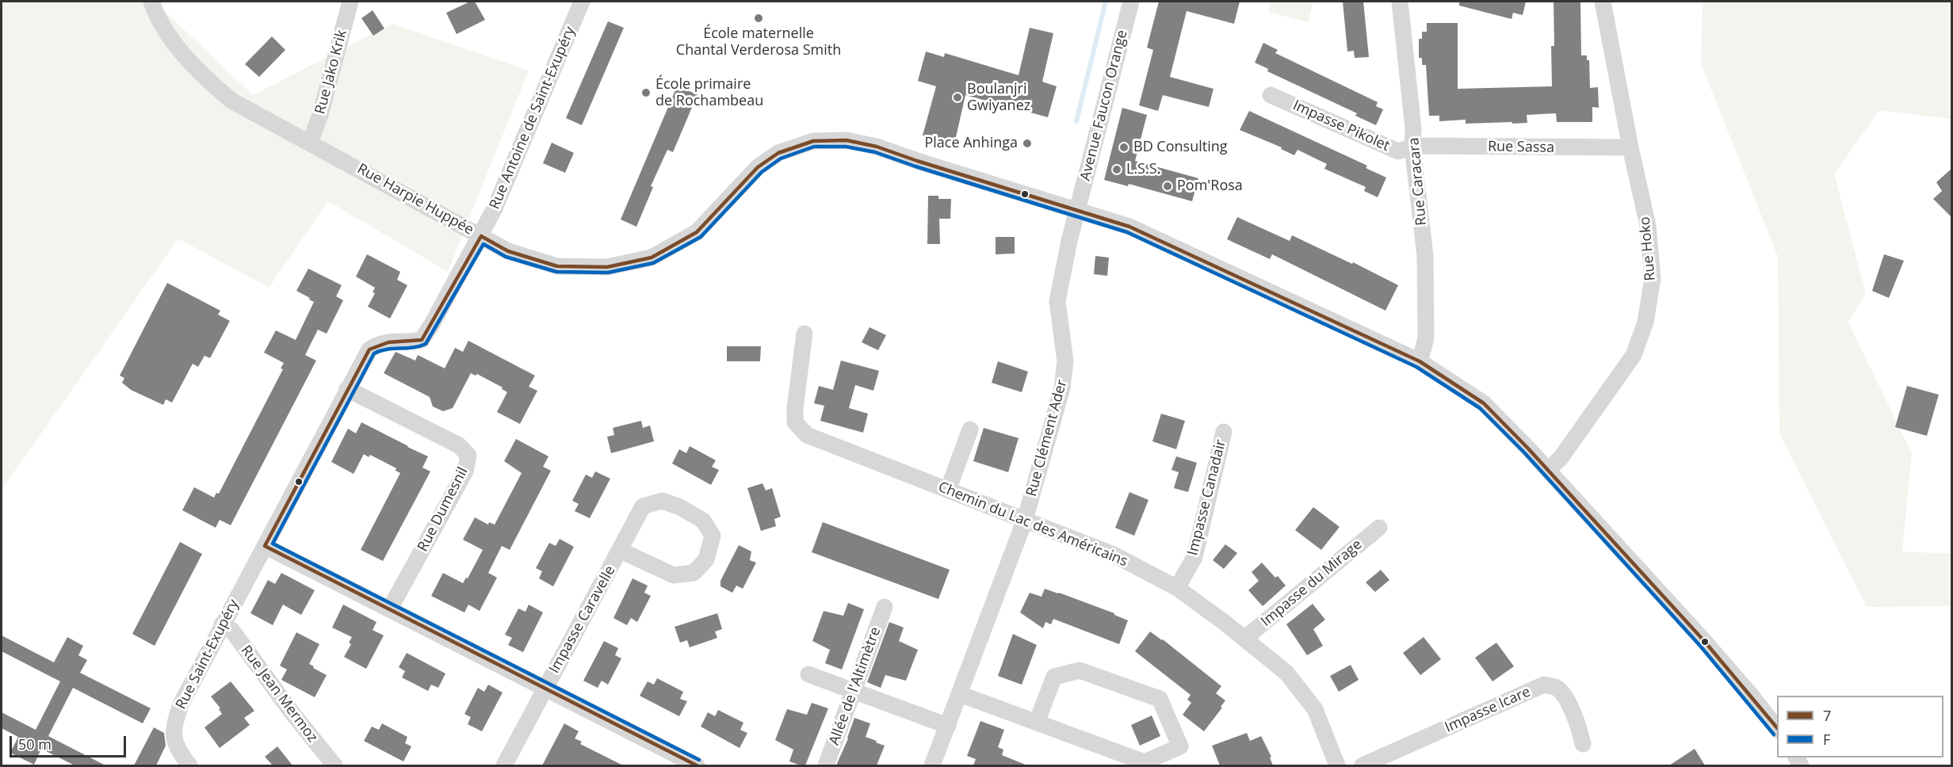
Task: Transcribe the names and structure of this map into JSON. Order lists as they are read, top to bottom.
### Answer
{
  "streets": {
    "street": [
      "Rue Jako Krik",
      "Avenue Faucon Orange",
      "Rue Antoine de Saint-Exupéry",
      "Impasse Pikolet",
      "Rue Sassa",
      "Rue Caracara",
      "Rue Harpie Huppée",
      "Rue Hoko",
      "Rue Clément Ader",
      "Impasse Canadair",
      "Rue Dumesnil",
      "Chemin du Lac des Américains",
      "Impasse du Mirage",
      "Impasse Caravelle",
      "Rue Saint-Exupéry",
      "Allée de l'Altimètre",
      "Rue Jean Mermoz",
      "Impasse Icare"
    ]
  },
  "crossings": [
    ["Rue Jako Krik", "Rue Harpie Huppée"],
    ["Avenue Faucon Orange", "Rue Harpie Huppée"],
    ["Avenue Faucon Orange", "Rue Clément Ader"],
    ["Rue Antoine de Saint-Exupéry", "Rue Harpie Huppée"],
    ["Rue Antoine de Saint-Exupéry", "Rue Dumesnil"],
    ["Rue Antoine de Saint-Exupéry", "Rue Saint-Exupéry"],
    ["Impasse Pikolet", "Rue Sassa"],
    ["Impasse Pikolet", "Rue Caracara"],
    ["Rue Sassa", "Rue Caracara"],
    ["Rue Sassa", "Rue Hoko"],
    ["Rue Caracara", "Rue Harpie Huppée"],
    ["Rue Harpie Huppée", "Rue Hoko"],
    ["Rue Harpie Huppée", "Rue Clément Ader"],
    ["Rue Clément Ader", "Chemin du Lac des Américains"],
    ["Impasse Canadair", "Chemin du Lac des Américains"],
    ["Chemin du Lac des Américains", "Impasse du Mirage"],
    ["Rue Saint-Exupéry", "Rue Jean Mermoz"]
  ],
  "places": [
    "École maternelle Chantal Verderosa Smith",
    "École primaire de Rochambeau",
    "Boulanjri Gwiyanez",
    "Place Anhinga",
    "BD Consulting",
    "L.S.S.",
    "Pom'Rosa"
  ],
  "lines": ["transit line 7", "transit line F"],
  "legend": ["7", "F"],
  "scale_bar": "50 m"
}
